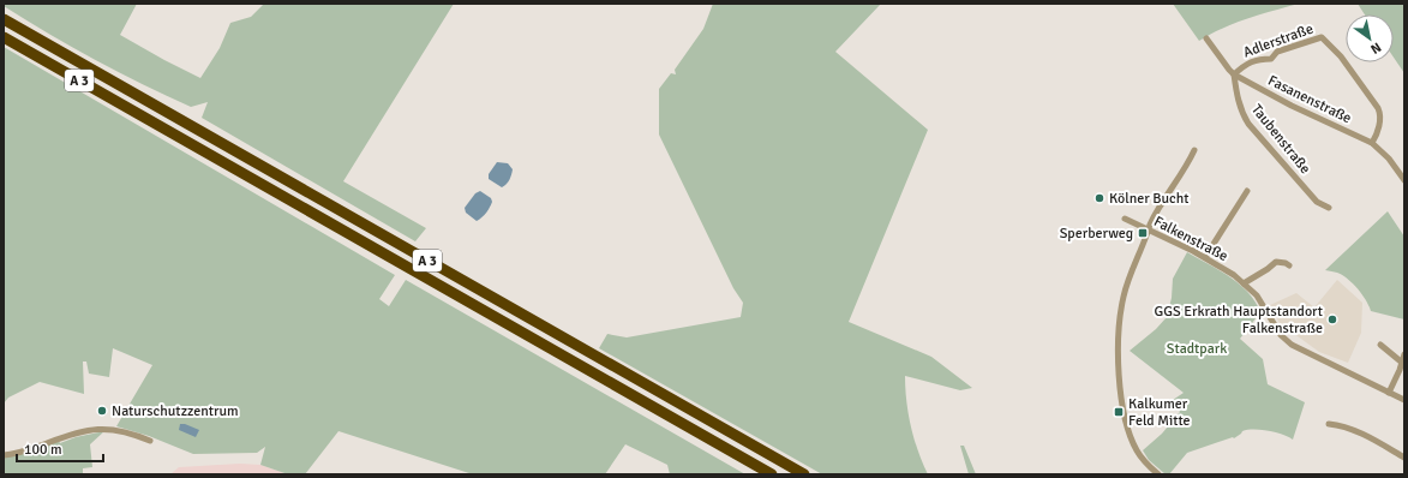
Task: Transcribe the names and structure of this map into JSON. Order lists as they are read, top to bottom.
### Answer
{
  "streets": {
    "highway": ["A 3"],
    "street": [
      "Adlerstraße",
      "Fasanenstraße",
      "Taubenstraße",
      "Falkenstraße"
    ]
  },
  "crossings": [
    ["Adlerstraße", "Fasanenstraße"],
    ["Adlerstraße", "Taubenstraße"],
    ["Fasanenstraße", "Taubenstraße"]
  ],
  "parks": ["Stadtpark"],
  "places": {
    "other": ["Kölner Bucht", "GGS Erkrath Hauptstandort Falkenstraße", "Naturschutzzentrum"],
    "transit": ["Sperberweg", "Kalkumer Feld Mitte"]
  },
  "scale_bar": "100 m",
  "north": "bottom right"
}
